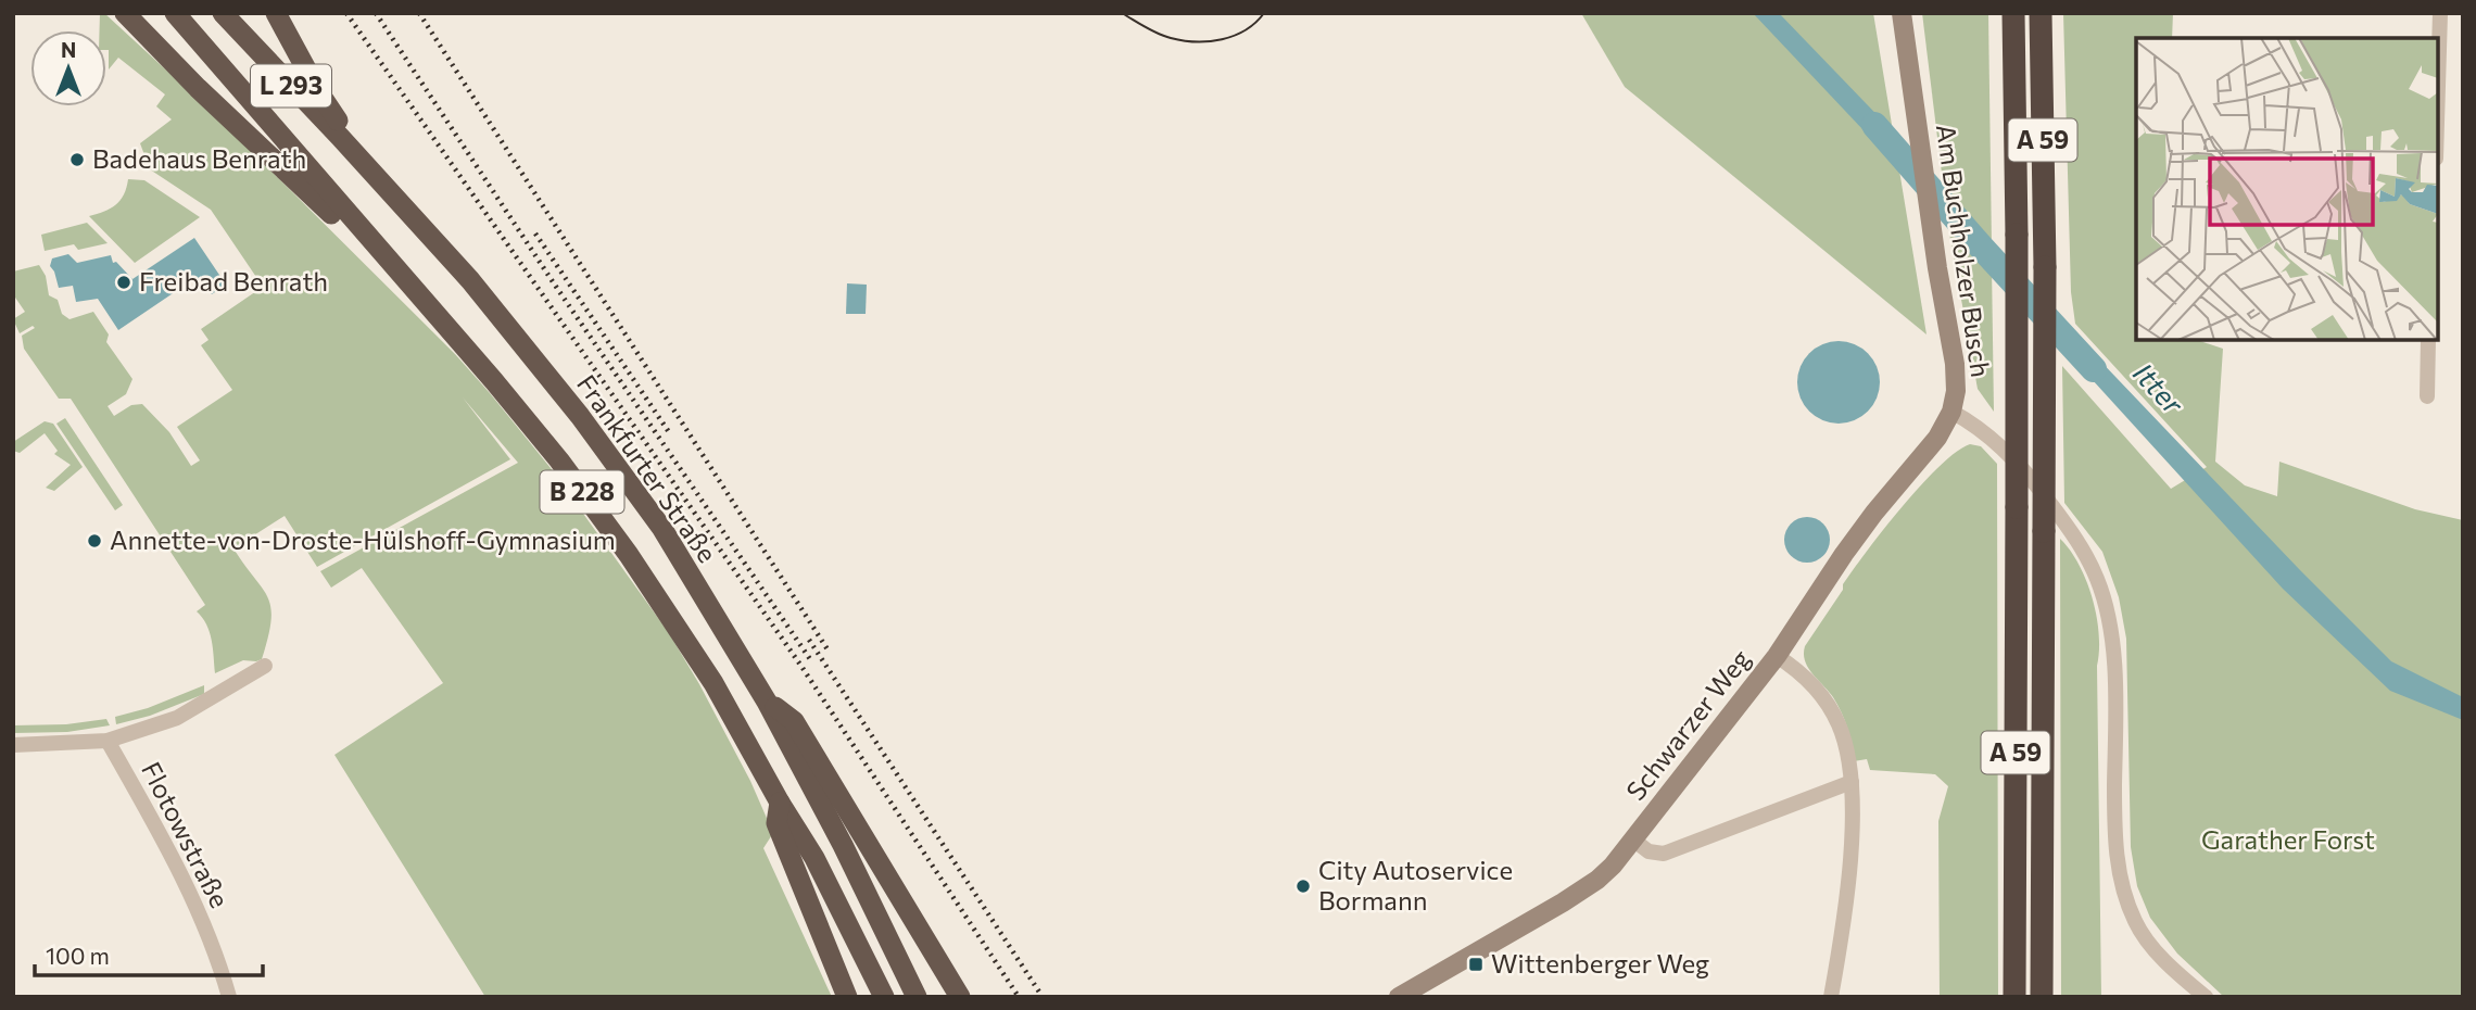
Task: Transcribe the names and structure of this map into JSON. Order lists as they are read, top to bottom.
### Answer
{
  "streets": {
    "highway": [
      "L 293",
      "A 59",
      "Frankfurter Straße",
      "B 228"
    ],
    "main road": ["Am Buchholzer Busch", "Schwarzer Weg"],
    "street": ["Flotowstraße"]
  },
  "crossings": [
    ["L 293", "B 228"],
    ["Am Buchholzer Busch", "Schwarzer Weg"]
  ],
  "water": ["Itter"],
  "parks": ["Garather Forst"],
  "places": {
    "other": [
      "Badehaus Benrath",
      "Freibad Benrath",
      "Annette-von-Droste-Hülshoff-Gymnasium",
      "City Autoservice Bormann"
    ],
    "transit": ["Wittenberger Weg"]
  },
  "scale_bar": "100 m",
  "north": "top"
}
